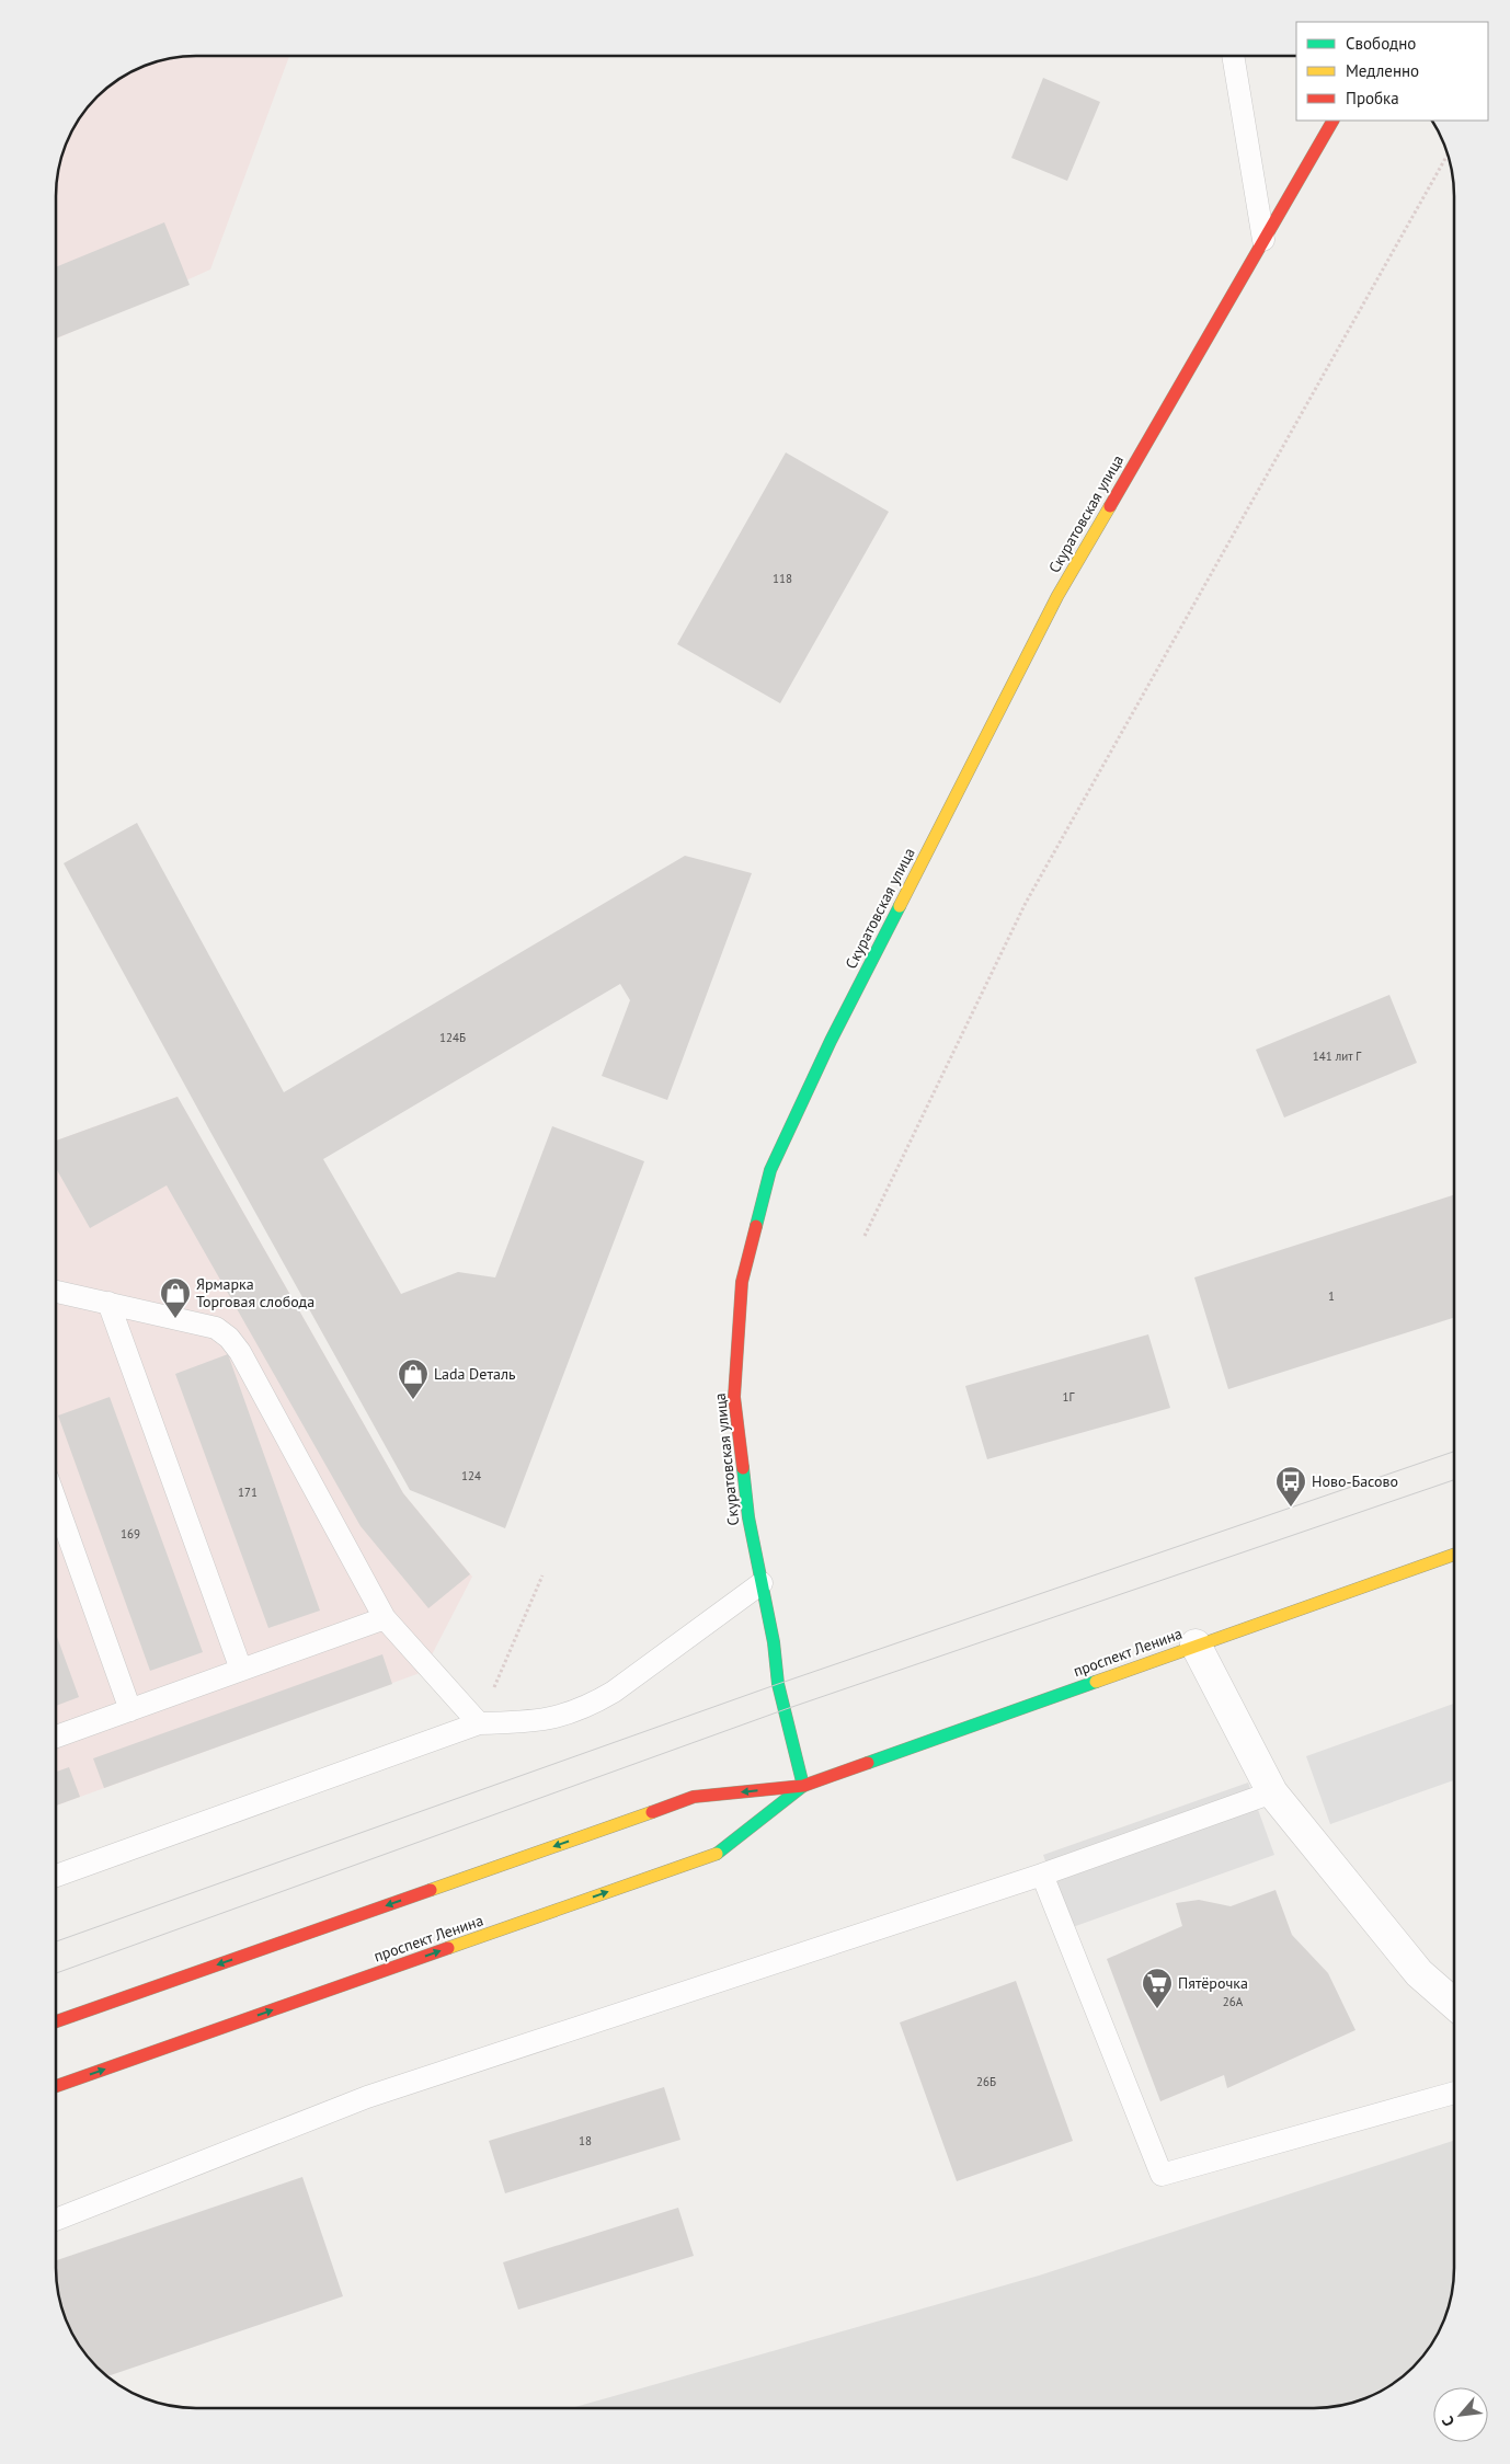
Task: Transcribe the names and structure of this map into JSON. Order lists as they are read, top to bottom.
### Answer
{
  "streets": {
    "main road": ["Скуратовская улица", "проспект Ленина"]
  },
  "crossings": [
    ["Скуратовская улица", "проспект Ленина"]
  ],
  "places": {
    "shop": ["Ярмарка Торговая слобода", "Lada Dеталь"],
    "bus stop": ["Ново-Басово"],
    "supermarket": ["Пятёрочка"]
  },
  "house_numbers": [
    "118",
    "124Б",
    "141 лит Г",
    "1",
    "1Г",
    "124",
    "171",
    "169",
    "26А",
    "26Б",
    "18"
  ],
  "legend": ["Свободно", "Медленно", "Пробка"],
  "north": "bottom left"
}
